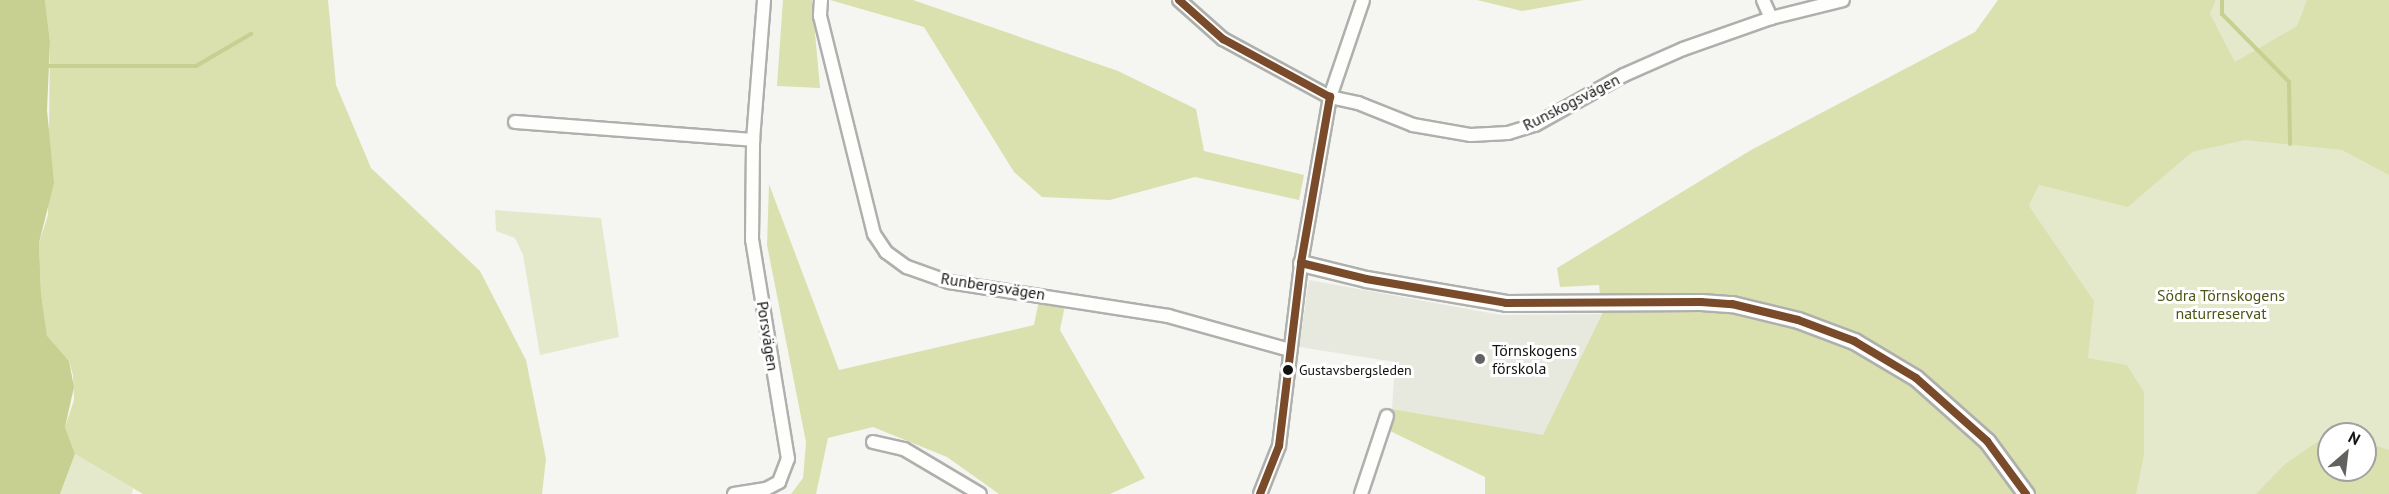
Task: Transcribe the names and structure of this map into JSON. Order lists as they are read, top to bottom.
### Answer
{
  "streets": {
    "street": ["Runskogsvägen", "Runbergsvägen", "Porsvägen"]
  },
  "parks": ["Södra Törnskogens naturreservat"],
  "places": ["Törnskogens förskola", "Gustavsbergsleden"],
  "north": "top right"
}
